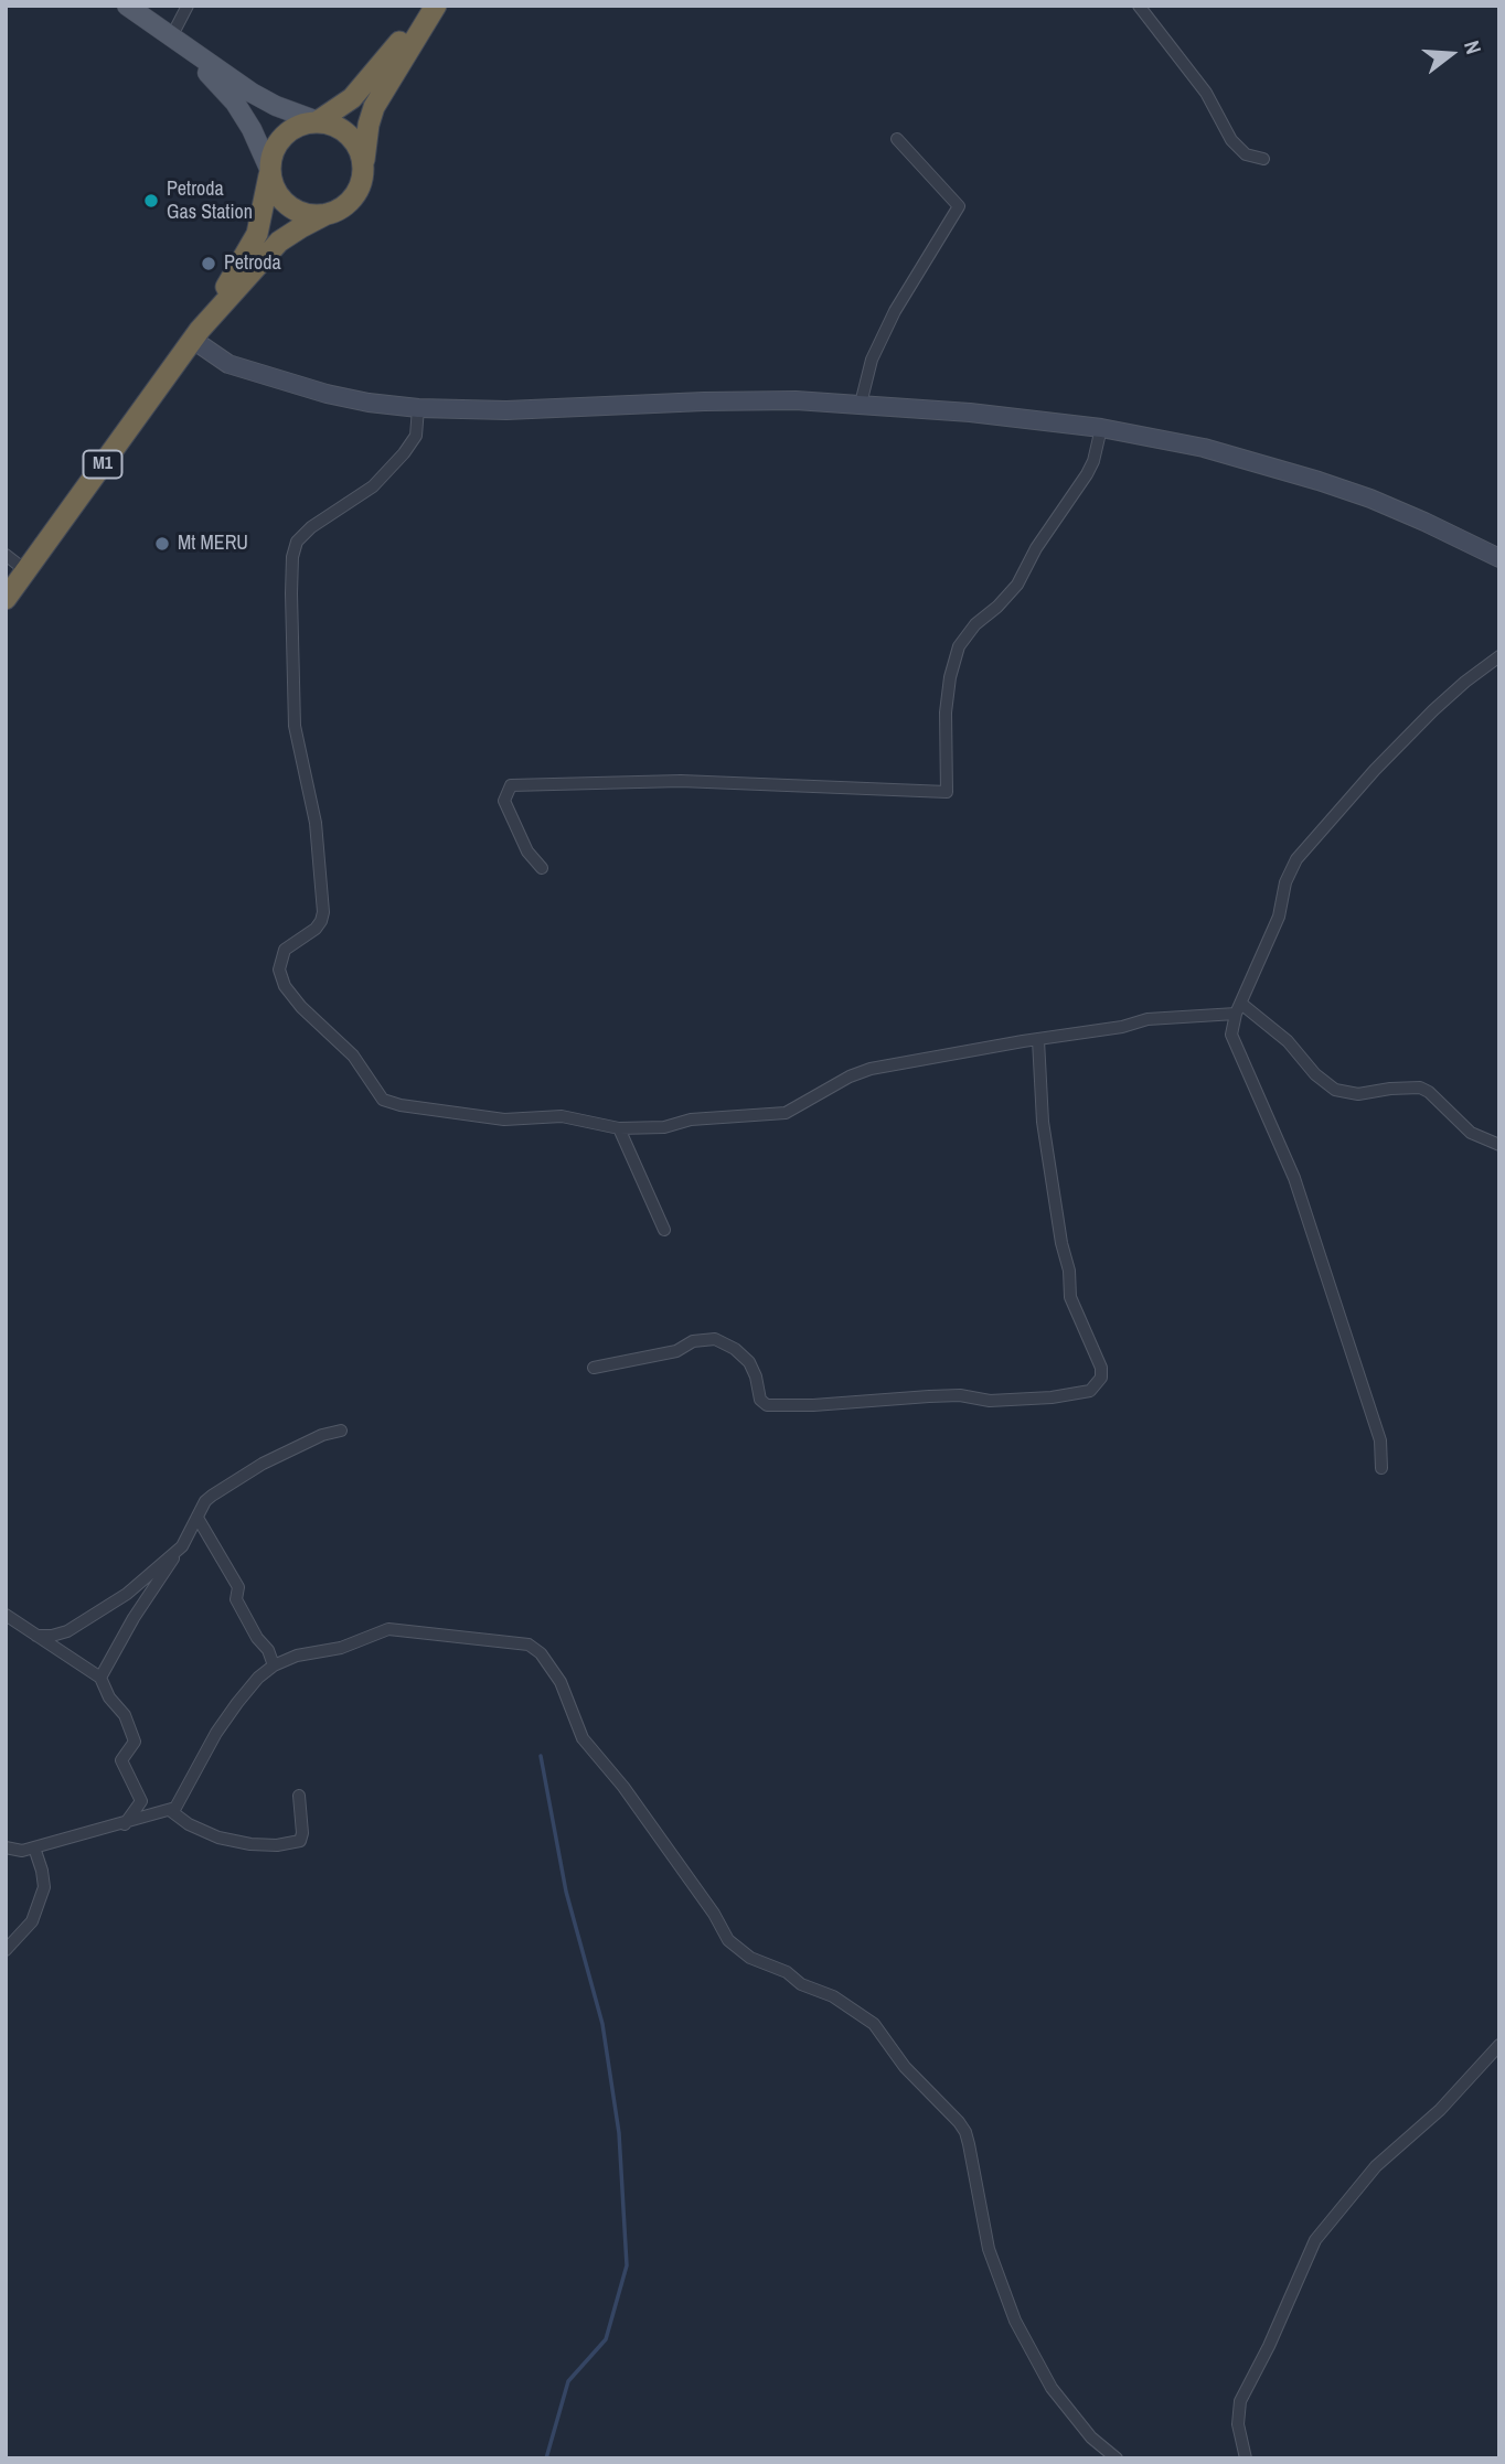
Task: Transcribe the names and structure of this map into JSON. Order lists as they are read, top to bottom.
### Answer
{
  "streets": {
    "highway": ["M1"]
  },
  "places": ["Petroda Gas Station", "Petroda", "Mt MERU"],
  "north": "right"
}
